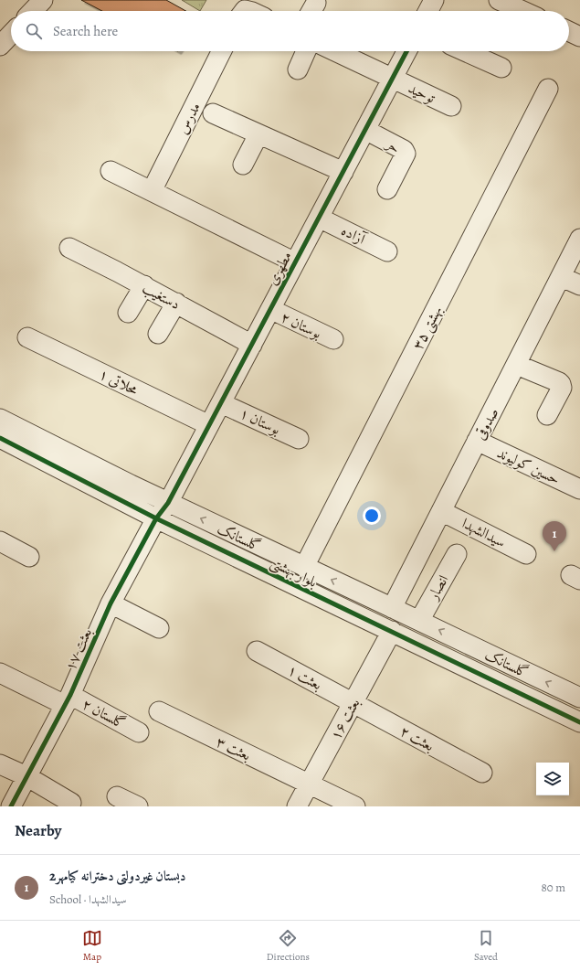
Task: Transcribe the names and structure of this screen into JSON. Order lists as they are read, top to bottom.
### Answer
{
  "streets": {
    "street": [
      "توحید",
      "مدرس",
      "حر",
      "آزاده",
      "مطهری",
      "دستغیب",
      "بوستان ۲",
      "بهشتی ۳۵",
      "محلاتی ۱",
      "بوستان ۱",
      "صدوقی",
      "حسین کولیوند",
      "سیدالشهدا",
      "گلستانک",
      "بلوار بهشتی",
      "انصار",
      "بعثت ۱۷",
      "بعثت ١",
      "گلستان ۲",
      "بعثت ۱۶",
      "بعثت ۲",
      "بعثت ۳"
    ]
  },
  "crossings": [
    ["توحید", "مطهری"],
    ["حر", "مطهری"],
    ["آزاده", "مطهری"],
    ["مطهری", "دستغیب"],
    ["مطهری", "بوستان ۲"],
    ["مطهری", "محلاتی ۱"],
    ["مطهری", "بوستان ۱"],
    ["مطهری", "گلستانک"],
    ["مطهری", "بعثت ۱۷"],
    ["بهشتی ۳۵", "گلستانک"],
    ["صدوقی", "حسین کولیوند"],
    ["صدوقی", "سیدالشهدا"],
    ["صدوقی", "گلستانک"],
    ["گلستانک", "انصار"],
    ["گلستانک", "بعثت ۱۷"],
    ["بلوار بهشتی", "بعثت ۱۷"],
    ["بلوار بهشتی", "بعثت ۱۶"],
    ["بعثت ۱۷", "گلستان ۲"],
    ["بعثت ١", "بعثت ۱۶"],
    ["بعثت ١", "بعثت ۲"],
    ["بعثت ۱۶", "بعثت ۲"],
    ["بعثت ۱۶", "بعثت ۳"]
  ],
  "one_way": ["گلستانک"],
  "page": {
    "search": "Search here",
    "pins": "1",
    "heading": "Nearby",
    "list": [
      {
        "mark": "1",
        "name": "دبستان غیردولتی دخترانه کیامهر2",
        "note": "School · سیدالشهدا",
        "value": "80 m"
      }
    ],
    "nav": ["Map", "Directions", "Saved"]
  }
}
